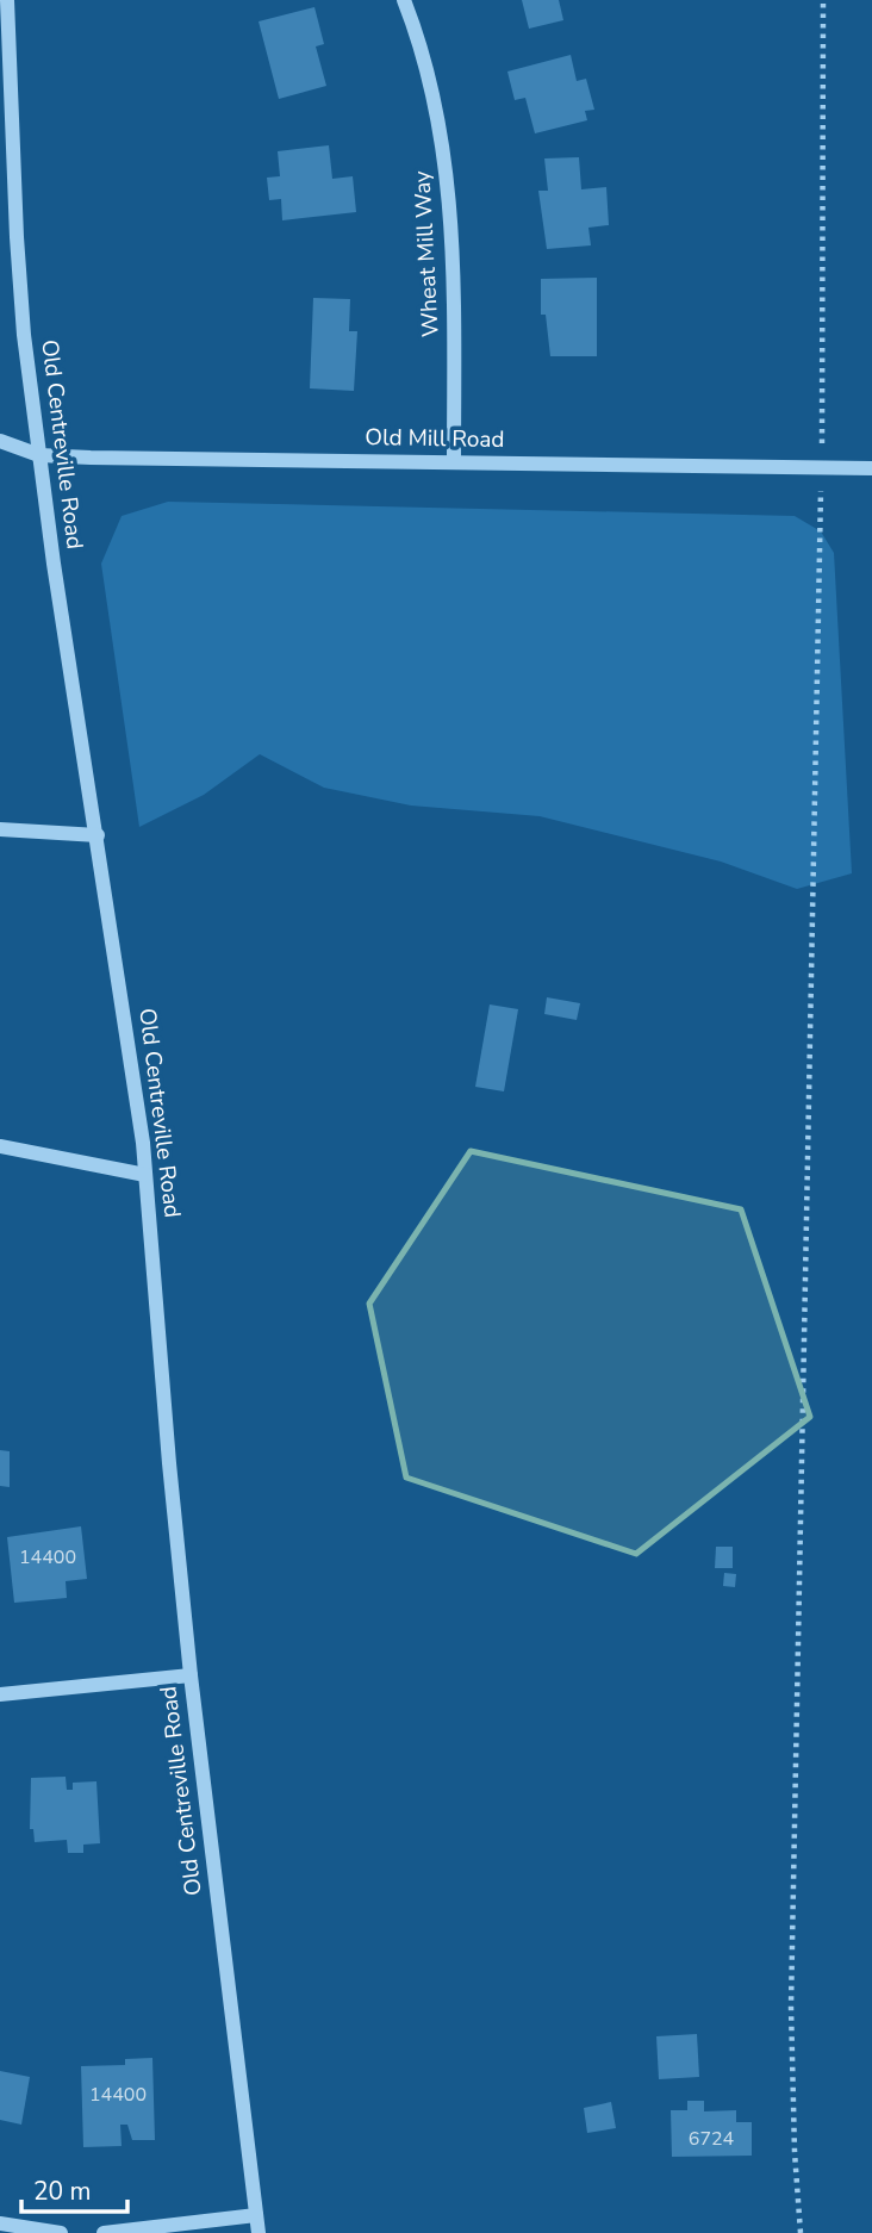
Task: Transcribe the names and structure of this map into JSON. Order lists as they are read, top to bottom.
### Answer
{
  "streets": {
    "street": ["Wheat Mill Way", "Old Mill Road", "Old Centreville Road"]
  },
  "crossings": [
    ["Wheat Mill Way", "Old Mill Road"],
    ["Old Mill Road", "Old Centreville Road"]
  ],
  "house_numbers": ["14400", "14400", "6724"],
  "scale_bar": "20 m"
}
